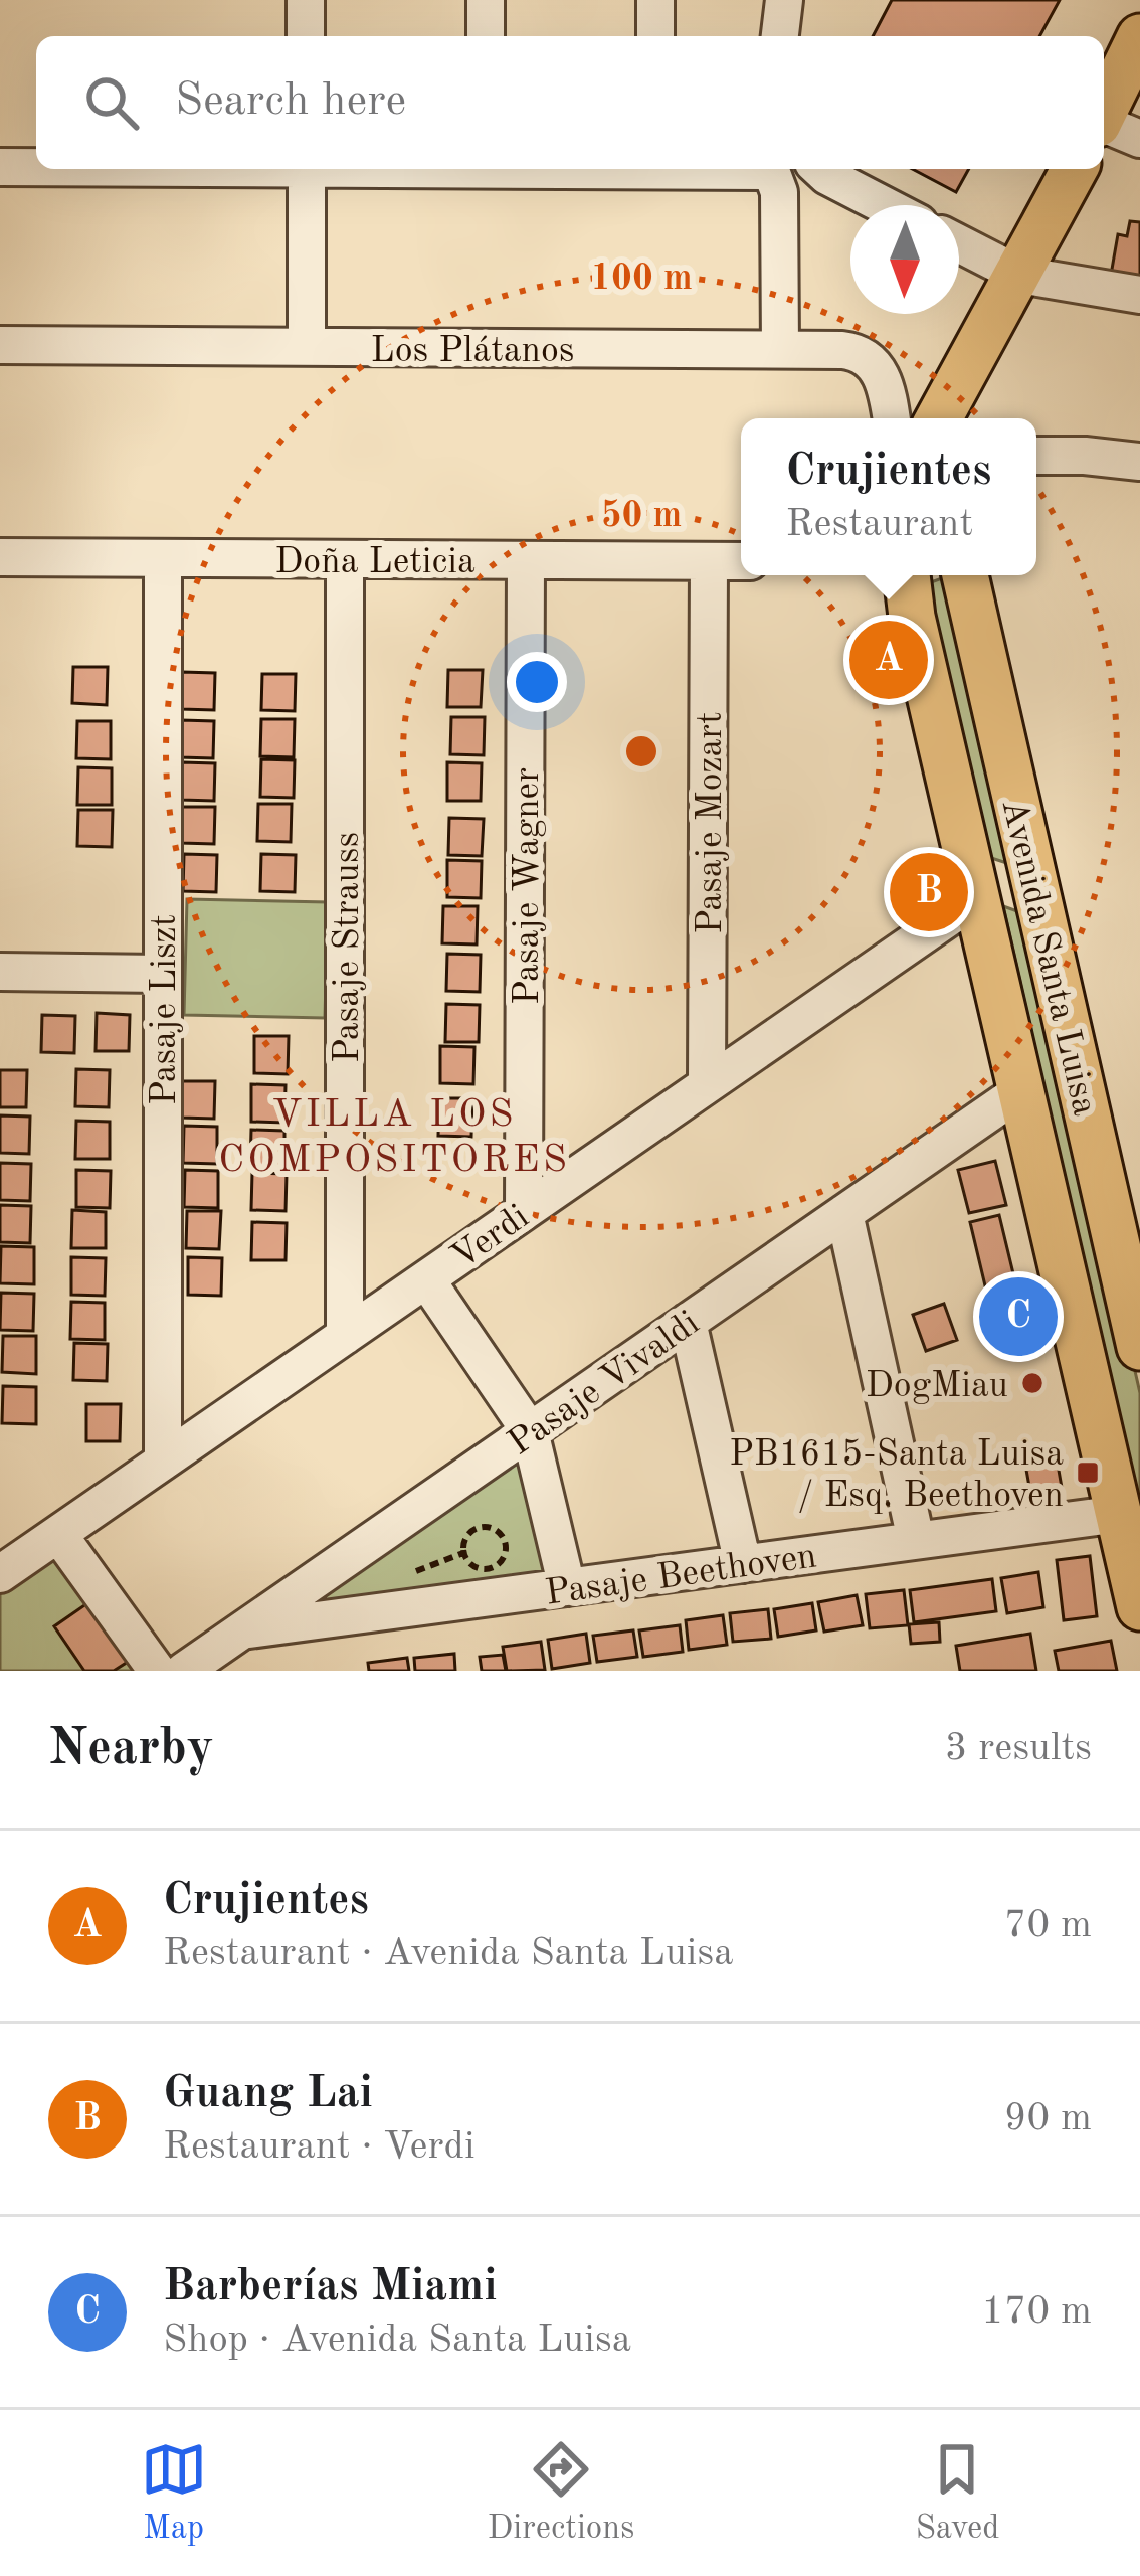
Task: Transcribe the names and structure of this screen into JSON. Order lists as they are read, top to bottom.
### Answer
{
  "streets": {
    "main road": ["Avenida Santa Luisa"],
    "street": [
      "Los Plátanos",
      "Doña Leticia",
      "Pasaje Mozart",
      "Pasaje Wagner",
      "Pasaje Strauss",
      "Pasaje Liszt",
      "Verdi",
      "Pasaje Vivaldi",
      "Pasaje Beethoven"
    ]
  },
  "crossings": [
    ["Doña Leticia", "Pasaje Mozart"],
    ["Doña Leticia", "Pasaje Wagner"],
    ["Doña Leticia", "Pasaje Strauss"],
    ["Doña Leticia", "Pasaje Liszt"],
    ["Pasaje Mozart", "Verdi"],
    ["Pasaje Wagner", "Verdi"],
    ["Pasaje Strauss", "Verdi"],
    ["Avenida Santa Luisa", "Verdi"],
    ["Avenida Santa Luisa", "Pasaje Vivaldi"],
    ["Avenida Santa Luisa", "Pasaje Beethoven"],
    ["Pasaje Liszt", "Verdi"],
    ["Pasaje Vivaldi", "Pasaje Beethoven"]
  ],
  "districts": ["VILLA LOS COMPOSITORES"],
  "places": {
    "other": ["DogMiau"],
    "transit": ["PB1615-Santa Luisa / Esq. Beethoven"]
  },
  "north": "bottom",
  "page": {
    "search": "Search here",
    "popup": ["Crujientes", "Restaurant"],
    "pins": ["A", "B", "C"],
    "heading": ["Nearby", "3 results"],
    "list": [
      {
        "mark": "A",
        "name": "Crujientes",
        "note": "Restaurant · Avenida Santa Luisa",
        "value": "70 m"
      },
      {
        "mark": "B",
        "name": "Guang Lai",
        "note": "Restaurant · Verdi",
        "value": "90 m"
      },
      {
        "mark": "C",
        "name": "Barberías Miami",
        "note": "Shop · Avenida Santa Luisa",
        "value": "170 m"
      }
    ],
    "nav": ["Map", "Directions", "Saved"]
  },
  "rings": ["100 m", "50 m"]
}
